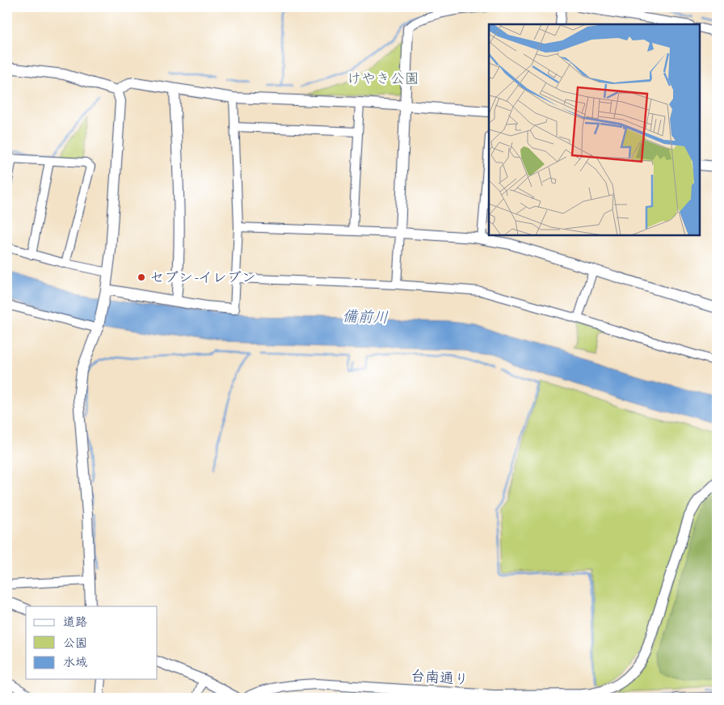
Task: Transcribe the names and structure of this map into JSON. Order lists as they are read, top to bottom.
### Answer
{
  "streets": {
    "street": ["台南通り"]
  },
  "water": ["備前川"],
  "parks": ["けやき公園"],
  "places": ["セブン-イレブン"],
  "legend": ["道路", "公園", "水域"]
}
